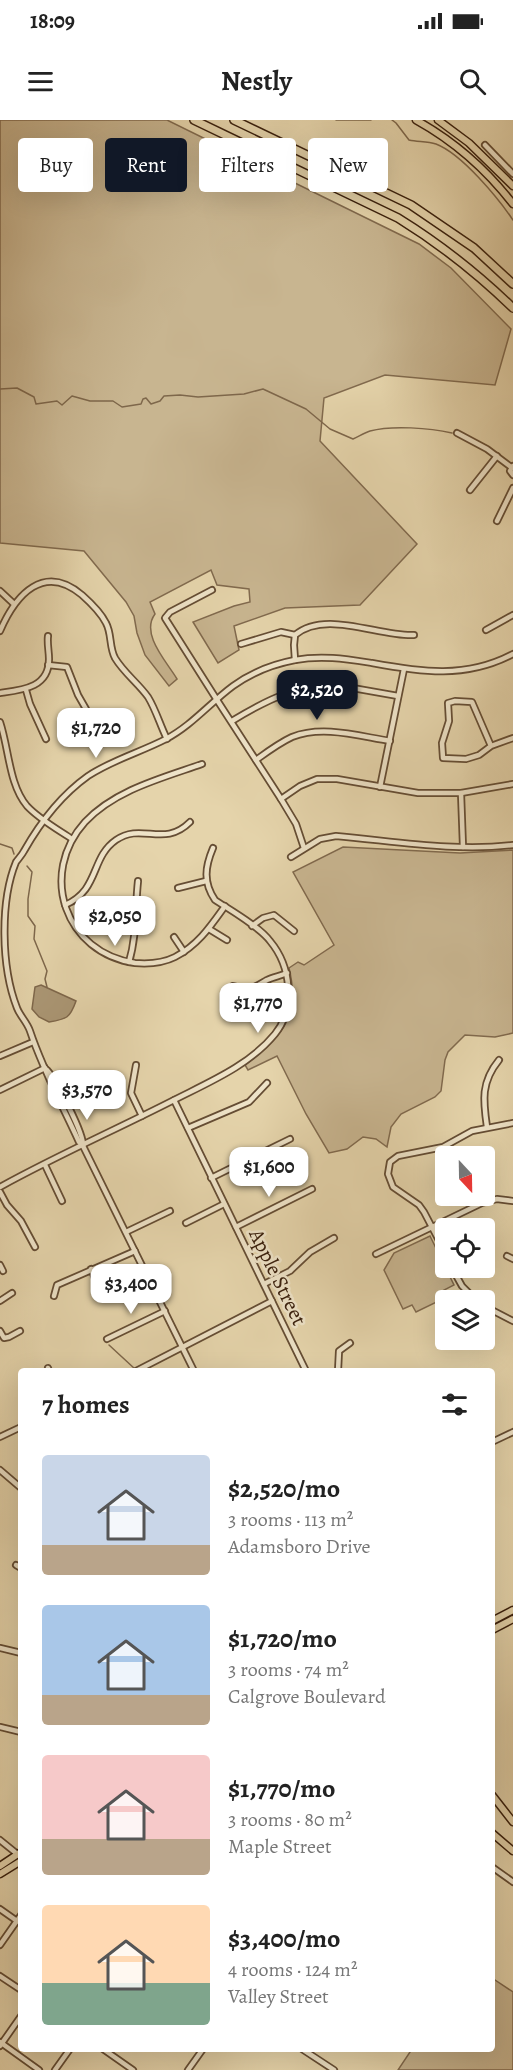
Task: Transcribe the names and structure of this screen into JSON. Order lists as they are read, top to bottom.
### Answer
{
  "streets": {
    "street": ["Apple Street"]
  },
  "north": "bottom",
  "page": {
    "status": "18:09",
    "header": "Nestly",
    "chip": [
      "Buy",
      "Rent",
      "Filters",
      "New"
    ],
    "price": [
      "$2,520",
      "$1,720",
      "$2,050",
      "$1,770",
      "$3,570",
      "$1,600",
      "$3,400"
    ],
    "heading": "7 homes",
    "list": [
      {
        "name": "$2,520/mo",
        "note": "3 rooms · 113 m² · Adamsboro Drive"
      },
      {
        "name": "$1,720/mo",
        "note": "3 rooms · 74 m² · Calgrove Boulevard"
      },
      {
        "name": "$1,770/mo",
        "note": "3 rooms · 80 m² · Maple Street"
      },
      {
        "name": "$3,400/mo",
        "note": "4 rooms · 124 m² · Valley Street"
      }
    ]
  }
}
